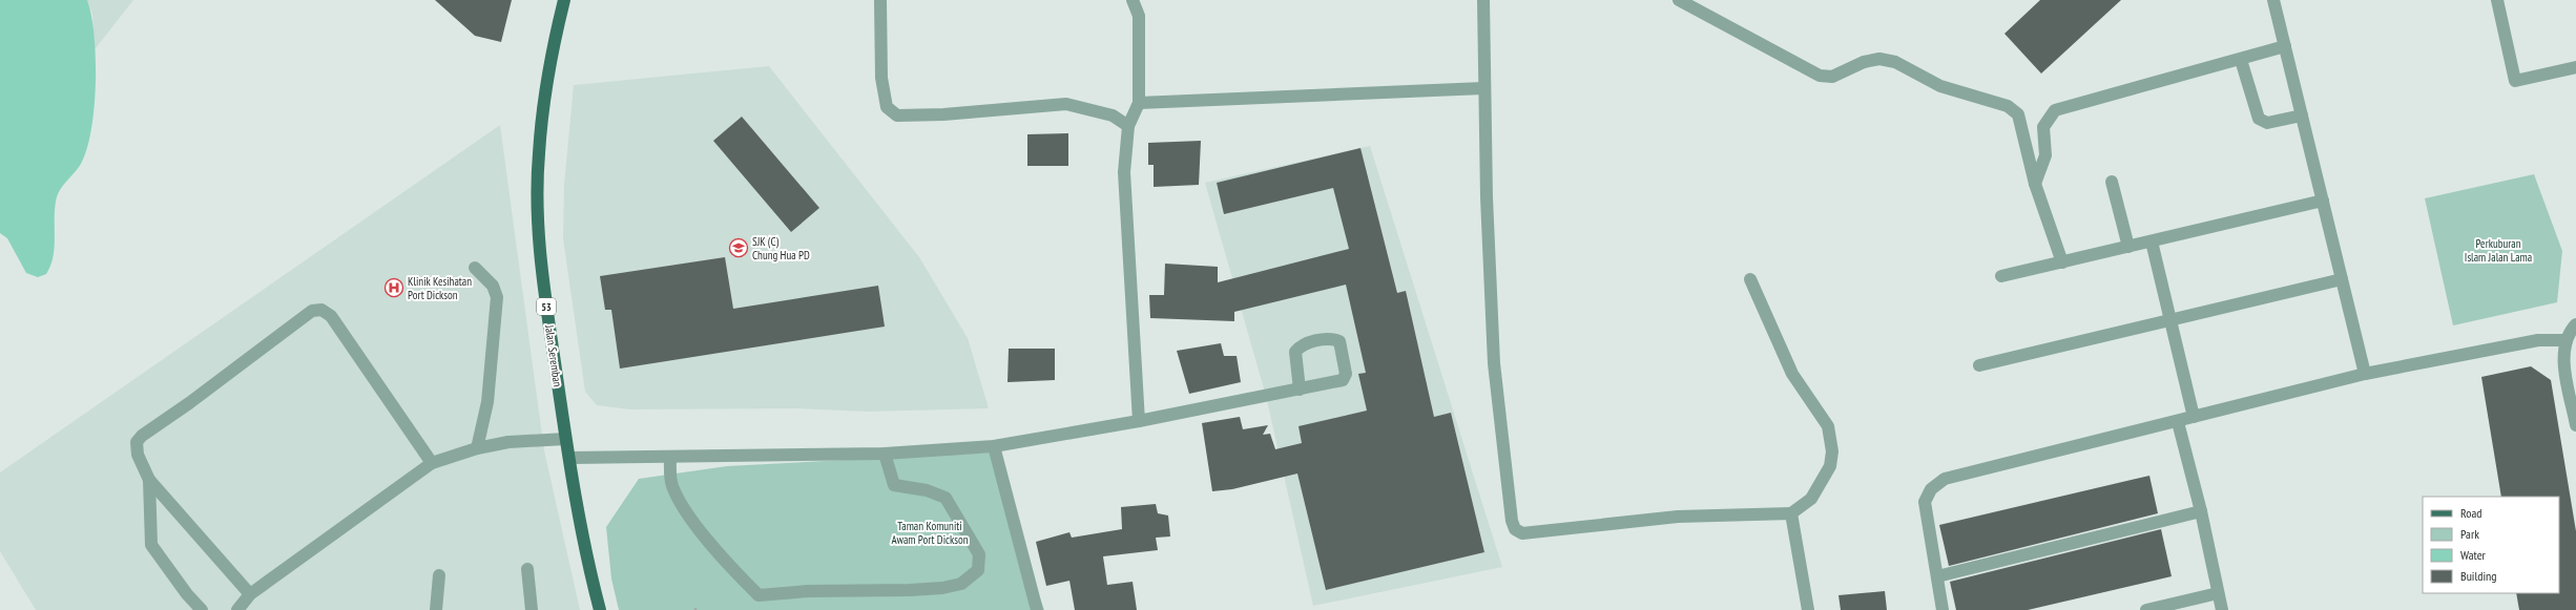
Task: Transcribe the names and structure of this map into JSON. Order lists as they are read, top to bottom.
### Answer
{
  "streets": {
    "main road": ["53", "Jalan Seremban"]
  },
  "parks": ["Perkuburan Islam Jalan Lama", "Taman Komuniti Awam Port Dickson"],
  "places": {
    "school or university": ["SJK (C) Chung Hua PD"],
    "hospital": ["Klinik Kesihatan Port Dickson"]
  },
  "legend": [
    "Road",
    "Park",
    "Water",
    "Building"
  ]
}
